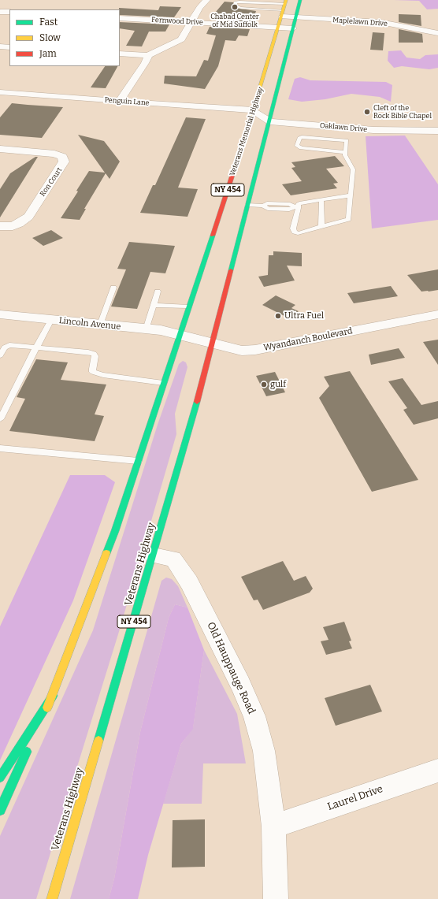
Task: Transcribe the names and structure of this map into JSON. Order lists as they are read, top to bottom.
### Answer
{
  "streets": {
    "main road": ["Veterans Memorial Highway", "NY 454", "Veterans Highway"],
    "street": [
      "Fernwood Drive",
      "Maplelawn Drive",
      "Penguin Lane",
      "Oaklawn Drive",
      "Ron Court",
      "Lincoln Avenue",
      "Wyandanch Boulevard",
      "Old Hauppauge Road",
      "Laurel Drive"
    ]
  },
  "crossings": [
    ["Fernwood Drive", "Veterans Memorial Highway"],
    ["Maplelawn Drive", "Veterans Memorial Highway"],
    ["Penguin Lane", "Oaklawn Drive"],
    ["Penguin Lane", "Veterans Memorial Highway"],
    ["Oaklawn Drive", "Veterans Memorial Highway"],
    ["Veterans Memorial Highway", "NY 454"],
    ["Veterans Memorial Highway", "Lincoln Avenue"],
    ["Veterans Memorial Highway", "Wyandanch Boulevard"],
    ["Veterans Memorial Highway", "Veterans Highway"],
    ["Lincoln Avenue", "Wyandanch Boulevard"],
    ["Wyandanch Boulevard", "Veterans Highway"],
    ["Veterans Highway", "Old Hauppauge Road"],
    ["Old Hauppauge Road", "Laurel Drive"]
  ],
  "places": [
    "Chabad Center of Mid Suffolk",
    "Cleft of the Rock Bible Chapel",
    "Ultra Fuel",
    "gulf"
  ],
  "legend": ["Fast", "Slow", "Jam"]
}
